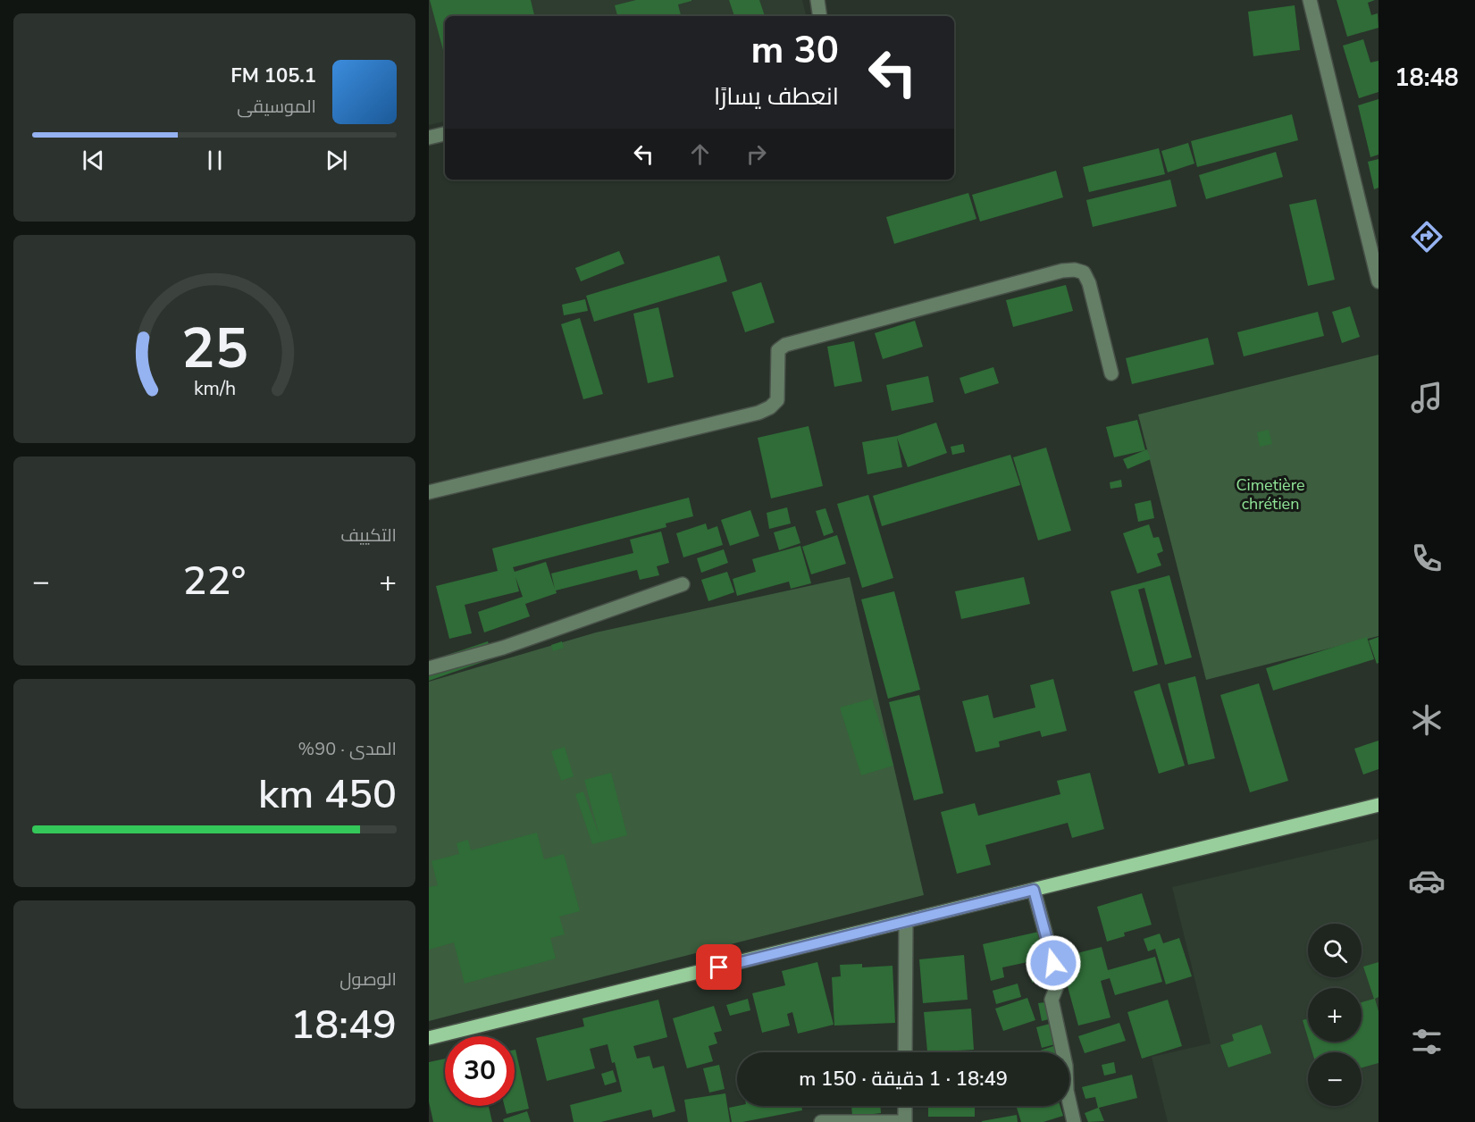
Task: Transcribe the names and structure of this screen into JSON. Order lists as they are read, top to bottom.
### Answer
{
  "parks": ["Cimetière chrétien"],
  "page": {
    "tabs": "18:48",
    "turn": ["30 m", "انعطف يسارًا"],
    "song": ["105.1 FM", "الموسيقى"],
    "tile": [
      "التكييف",
      ["المدى · 90%", "450 km"],
      ["الوصول", "18:49"]
    ],
    "heat": ["−", "22°", "+"],
    "map_buttons": ["+", "−"],
    "limit": "30",
    "trip": "18:49 · 1 دقيقة · 150 m",
    "gauge": ["25", "km/h"]
  }
}
